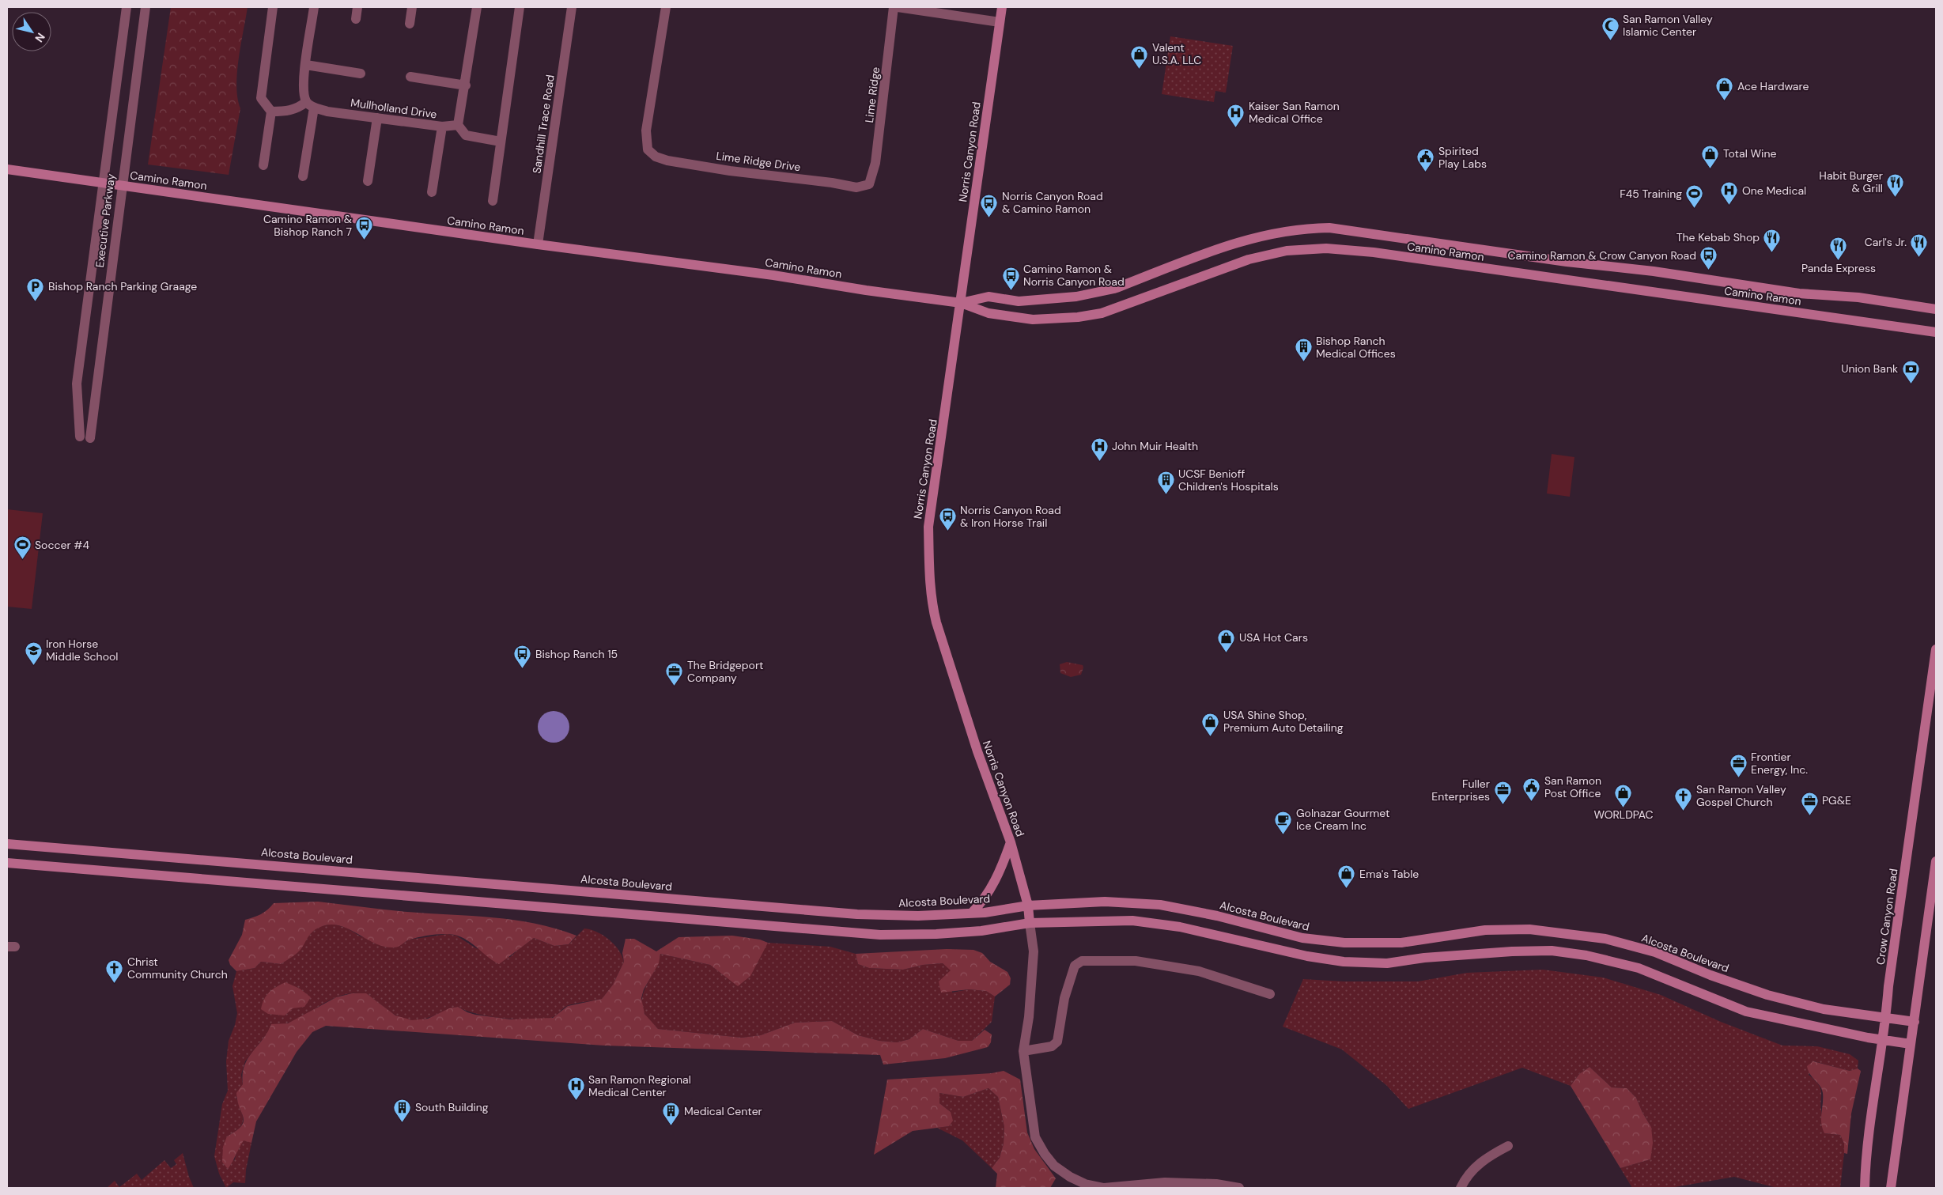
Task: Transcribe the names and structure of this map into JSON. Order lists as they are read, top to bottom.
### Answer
{
  "streets": {
    "main road": [
      "Norris Canyon Road",
      "Camino Ramon",
      "Alcosta Boulevard",
      "Crow Canyon Road"
    ],
    "street": [
      "Lime Ridge",
      "Mullholland Drive",
      "Sandhill Trace Road",
      "Lime Ridge Drive",
      "Executive Parkway"
    ]
  },
  "crossings": [
    ["Lime Ridge", "Lime Ridge Drive"],
    ["Sandhill Trace Road", "Camino Ramon"],
    ["Norris Canyon Road", "Camino Ramon"],
    ["Norris Canyon Road", "Alcosta Boulevard"],
    ["Camino Ramon", "Executive Parkway"],
    ["Alcosta Boulevard", "Crow Canyon Road"]
  ],
  "places": {
    "mosque": ["San Ramon Valley Islamic Center"],
    "shop": [
      "Valent U.S.A. LLC",
      "Ace Hardware",
      "Total Wine",
      "USA Hot Cars",
      "USA Shine Shop, Premium Auto Detailing",
      "WORLDPAC",
      "Ema's Table"
    ],
    "hospital": [
      "Kaiser San Ramon Medical Office",
      "One Medical",
      "John Muir Health",
      "San Ramon Regional Medical Center"
    ],
    "public building": ["Spirited Play Labs", "San Ramon Post Office"],
    "restaurant": [
      "Habit Burger & Grill",
      "The Kebab Shop",
      "Carl's Jr.",
      "Panda Express"
    ],
    "sports": ["F45 Training", "Soccer #4"],
    "bus stop": [
      "Norris Canyon Road & Camino Ramon",
      "Camino Ramon & Bishop Ranch 7",
      "Camino Ramon & Crow Canyon Road",
      "Camino Ramon & Norris Canyon Road",
      "Norris Canyon Road & Iron Horse Trail",
      "Bishop Ranch 15"
    ],
    "parking": ["Bishop Ranch Parking Graage"],
    "building": [
      "Bishop Ranch Medical Offices",
      "UCSF Benioff Children's Hospitals",
      "South Building",
      "Medical Center"
    ],
    "bank": ["Union Bank"],
    "school or university": ["Iron Horse Middle School"],
    "office": [
      "The Bridgeport Company",
      "Frontier Energy, Inc.",
      "Fuller Enterprises",
      "PG&E"
    ],
    "church": ["San Ramon Valley Gospel Church", "Christ Community Church"],
    "cafe": ["Golnazar Gourmet Ice Cream Inc"]
  },
  "north": "bottom right"
}
